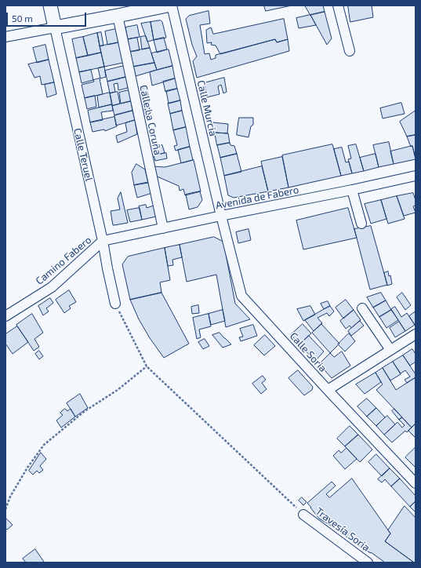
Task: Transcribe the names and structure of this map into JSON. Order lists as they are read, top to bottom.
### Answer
{
  "streets": {
    "street": [
      "Calle Murcia",
      "Calle La Coruña",
      "Calle Teruel",
      "Avenida de Fabero",
      "Camino Fabero",
      "Calle Soria",
      "Travesía Soria"
    ]
  },
  "crossings": [
    ["Calle Murcia", "Avenida de Fabero"],
    ["Calle Murcia", "Calle Soria"],
    ["Calle La Coruña", "Avenida de Fabero"],
    ["Calle Teruel", "Avenida de Fabero"],
    ["Calle Teruel", "Camino Fabero"],
    ["Avenida de Fabero", "Camino Fabero"],
    ["Avenida de Fabero", "Calle Soria"]
  ],
  "scale_bar": "50 m"
}
